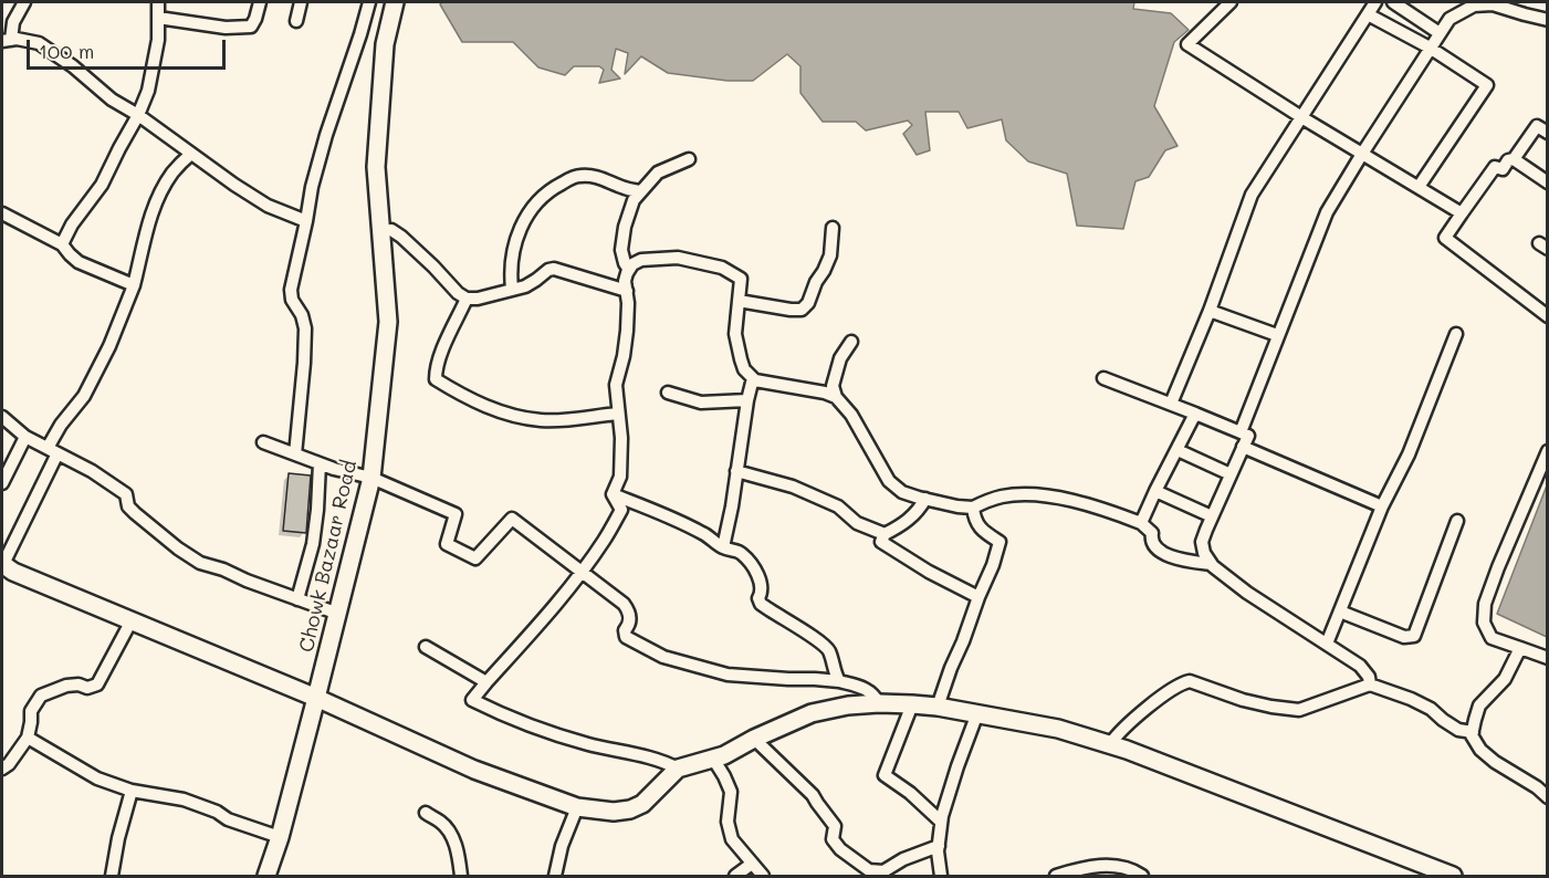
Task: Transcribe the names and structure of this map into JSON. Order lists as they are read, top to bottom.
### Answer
{
  "streets": {
    "street": ["Chowk Bazaar Road"]
  },
  "scale_bar": "100 m"
}
